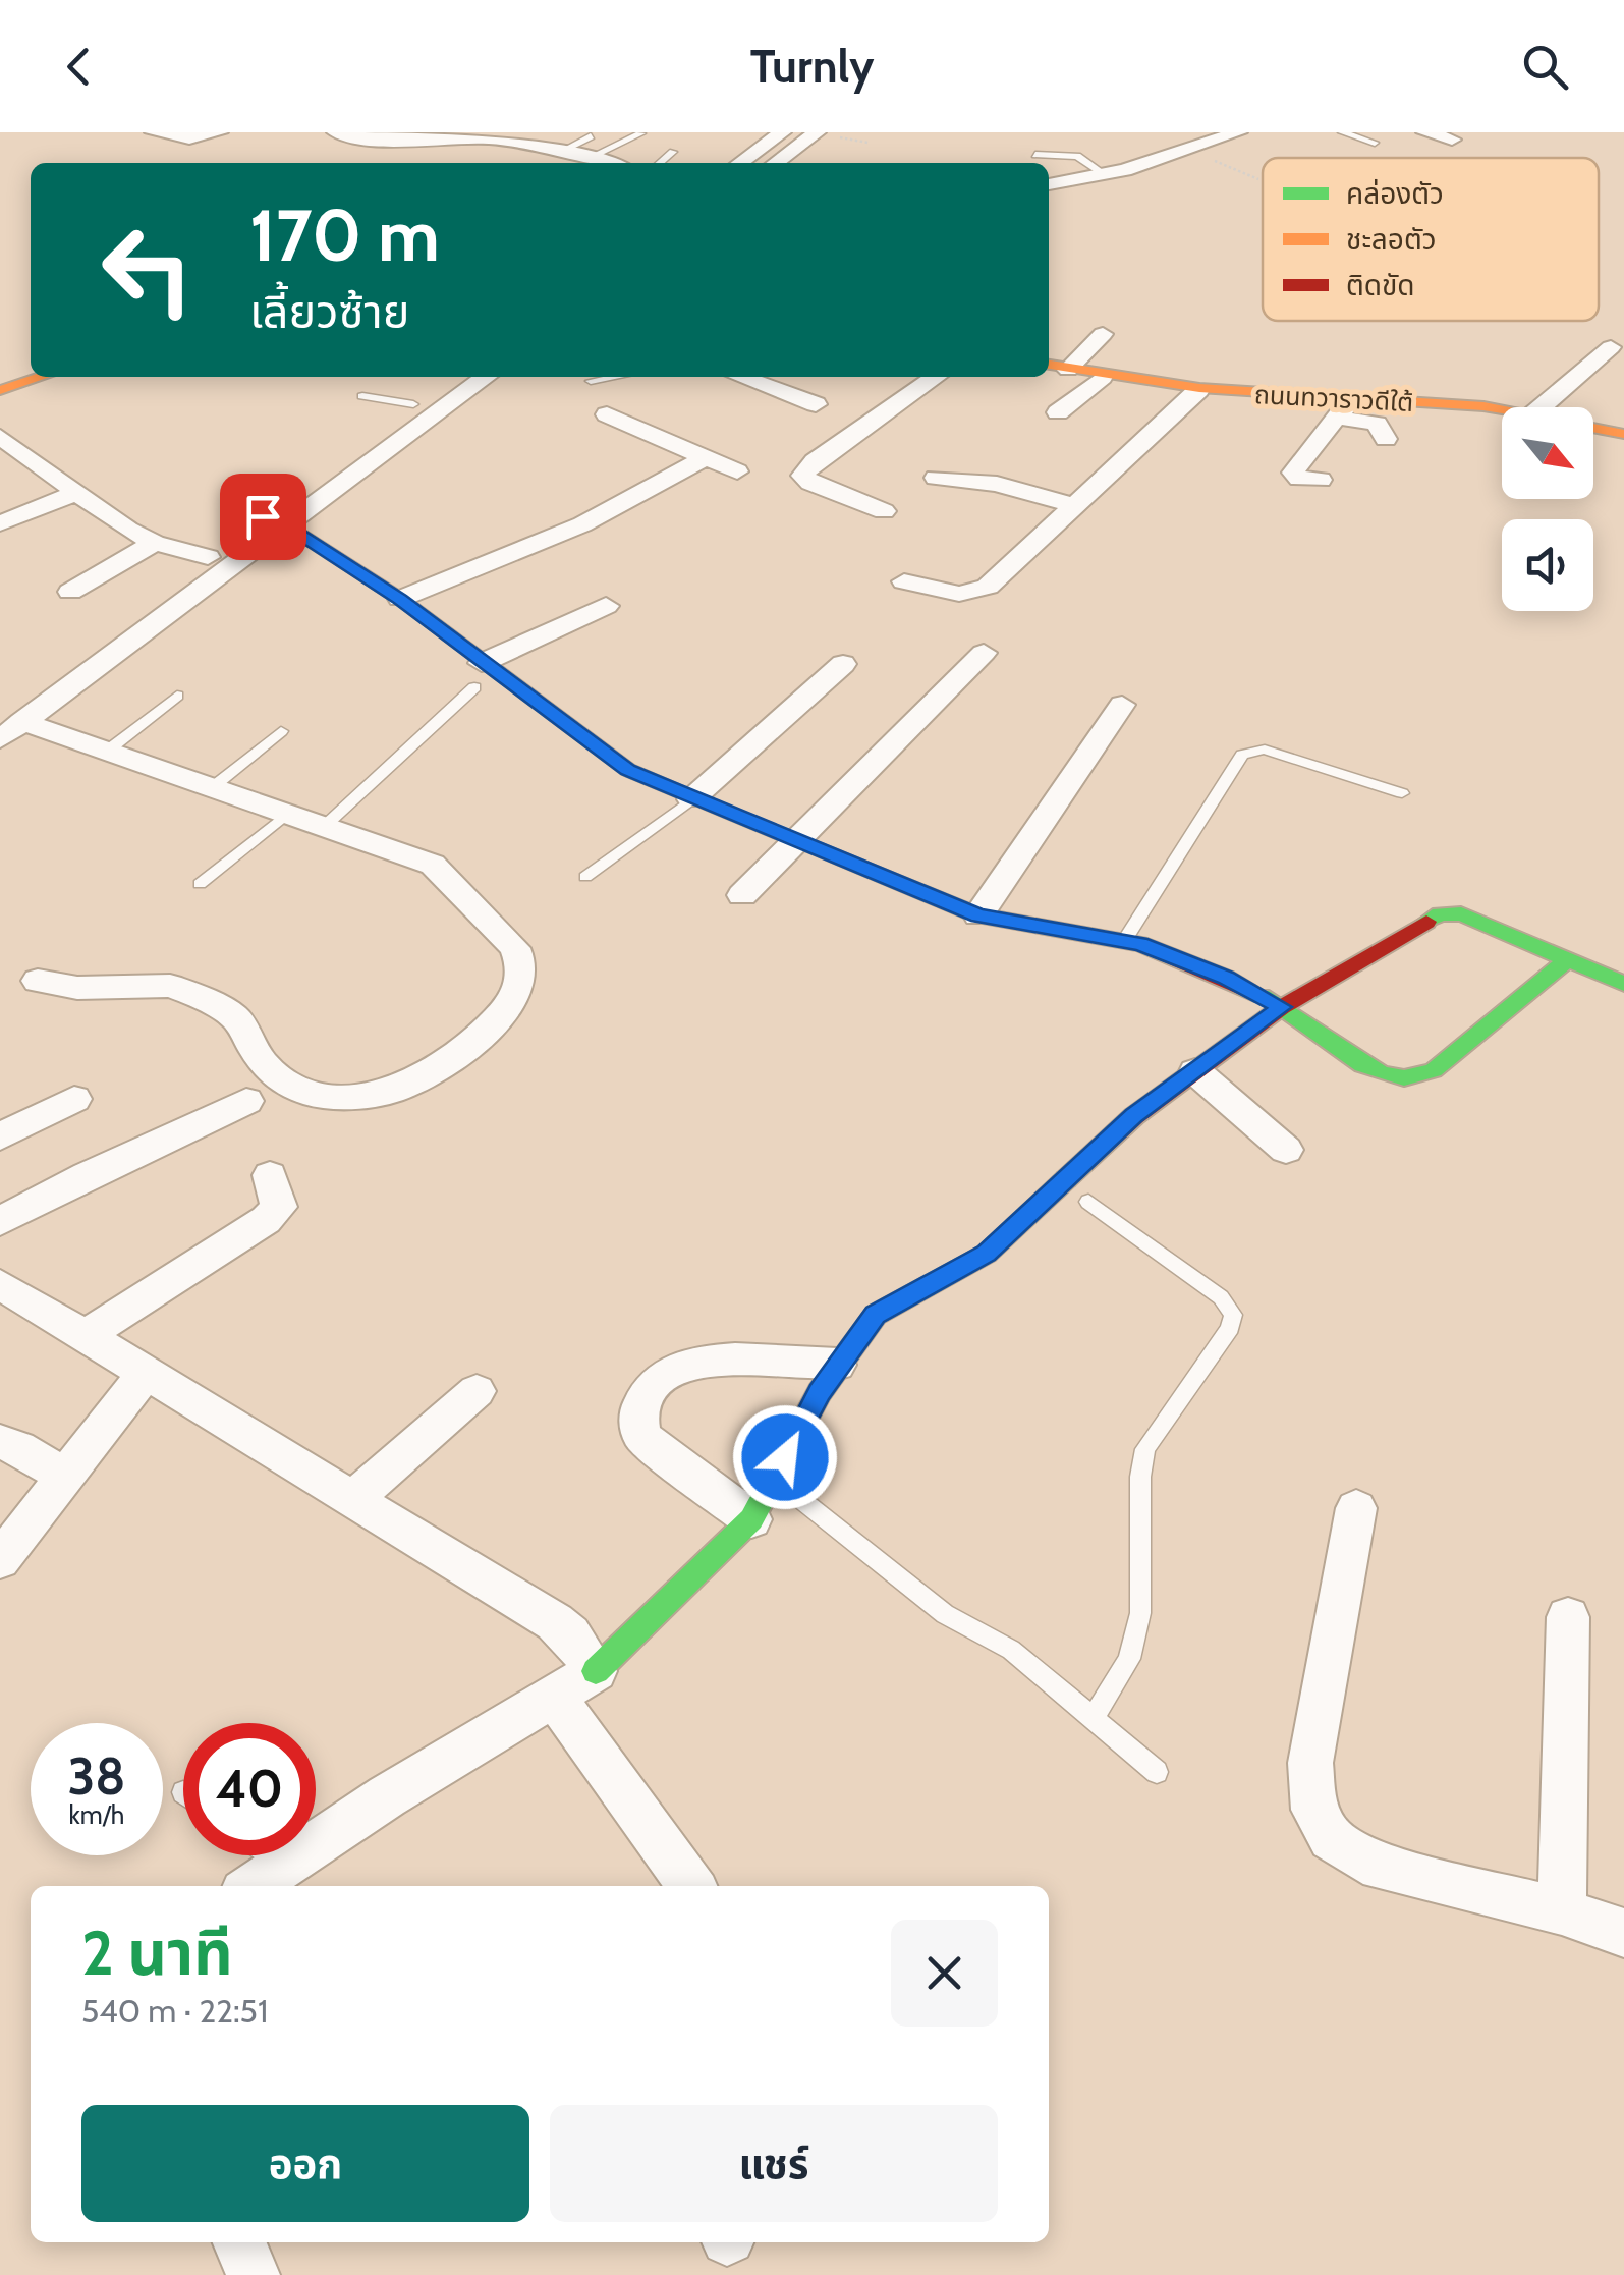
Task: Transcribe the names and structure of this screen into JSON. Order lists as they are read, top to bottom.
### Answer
{
  "streets": {
    "street": ["ถนนทวาราวดีใต้"]
  },
  "legend": ["คล่องตัว", "ชะลอตัว", "ติดขัด"],
  "north": "bottom right",
  "page": {
    "header": "Turnly",
    "turn": ["170 m", "เลี้ยวซ้าย"],
    "speed": "38 km/h",
    "limit": "40",
    "heading": ["2 นาที", "540 m · 22:51"],
    "buttons": ["ออก", "แชร์"]
  }
}
